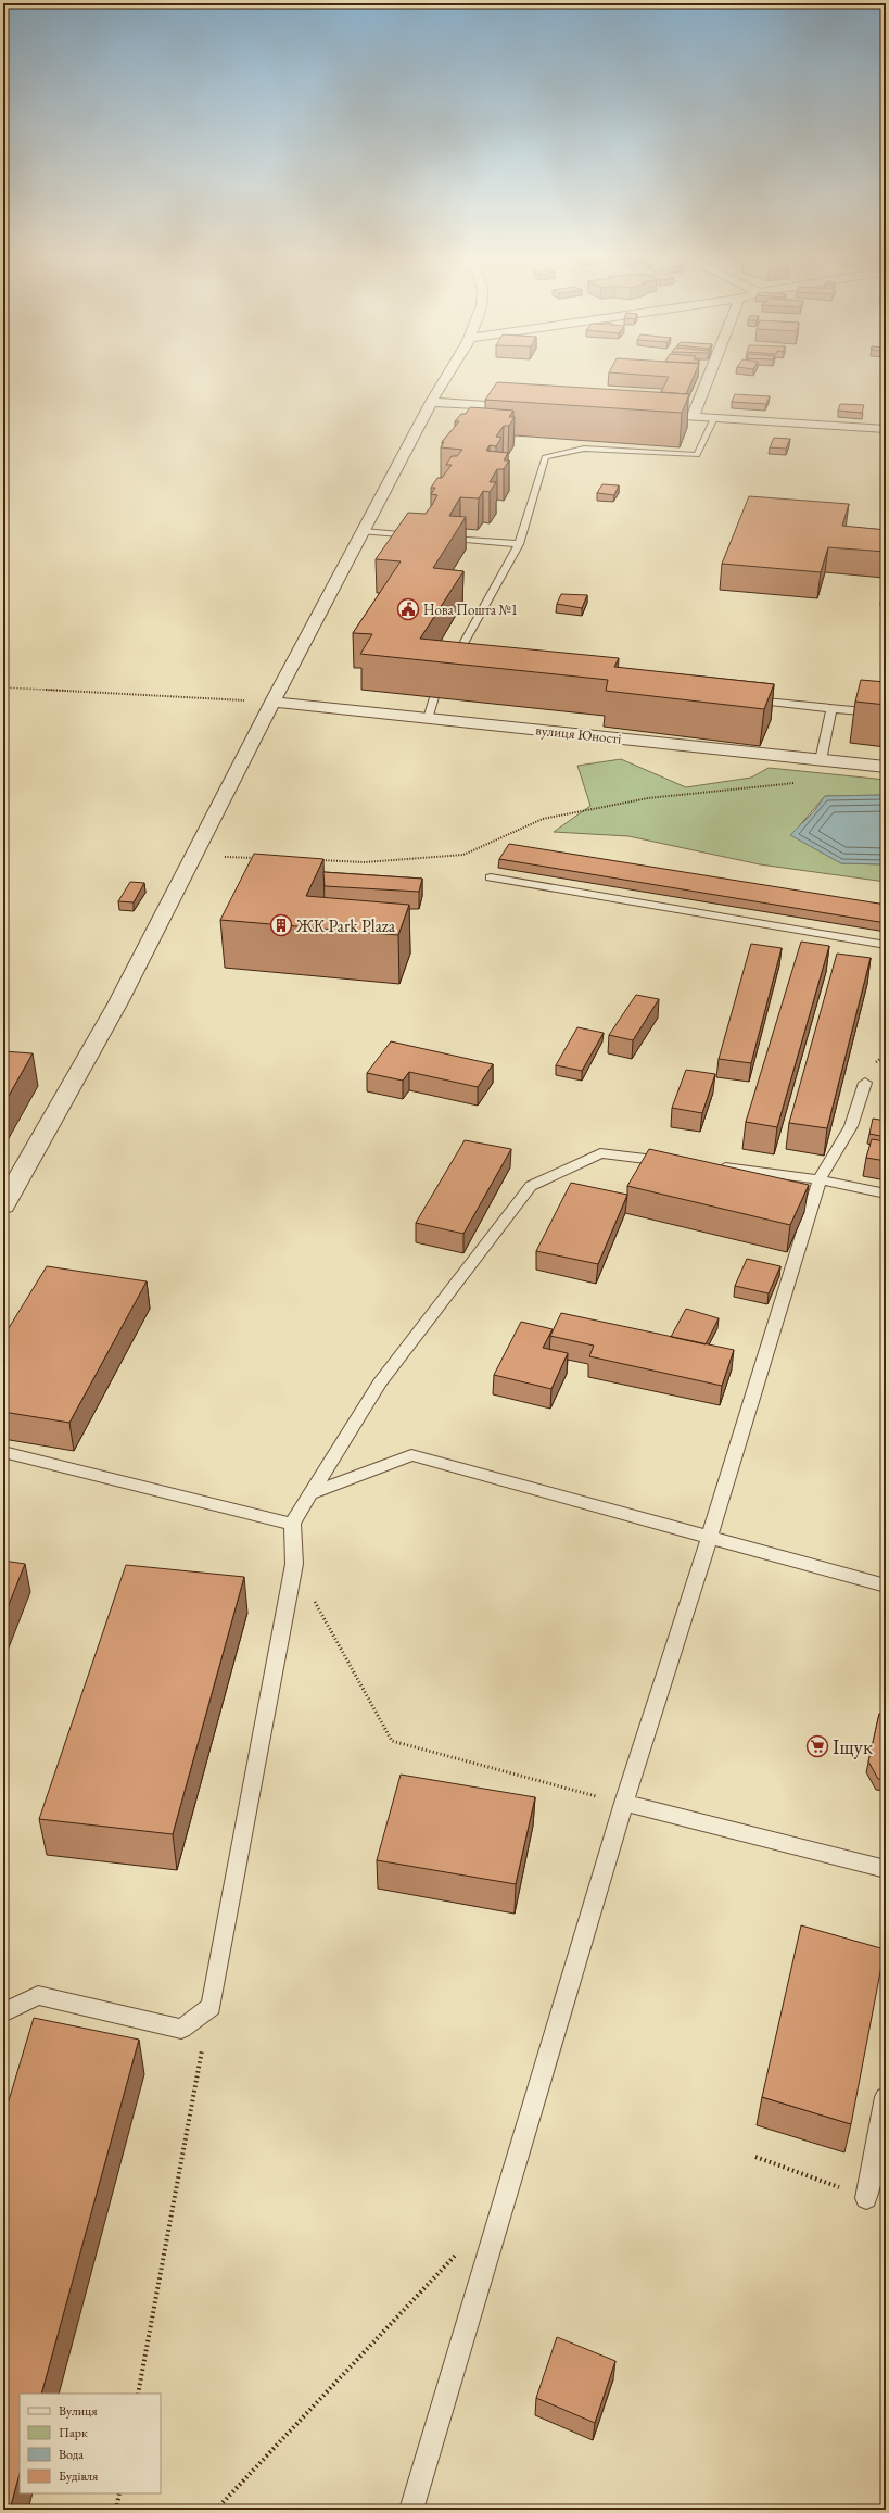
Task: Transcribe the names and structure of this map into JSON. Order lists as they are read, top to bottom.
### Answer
{
  "streets": {
    "street": ["вулиця Юності"]
  },
  "places": {
    "public building": ["Нова Пошта №1"],
    "building": ["ЖК Park Plaza"],
    "supermarket": ["Іщук"]
  },
  "legend": [
    "Вулиця",
    "Парк",
    "Вода",
    "Будівля"
  ]
}
